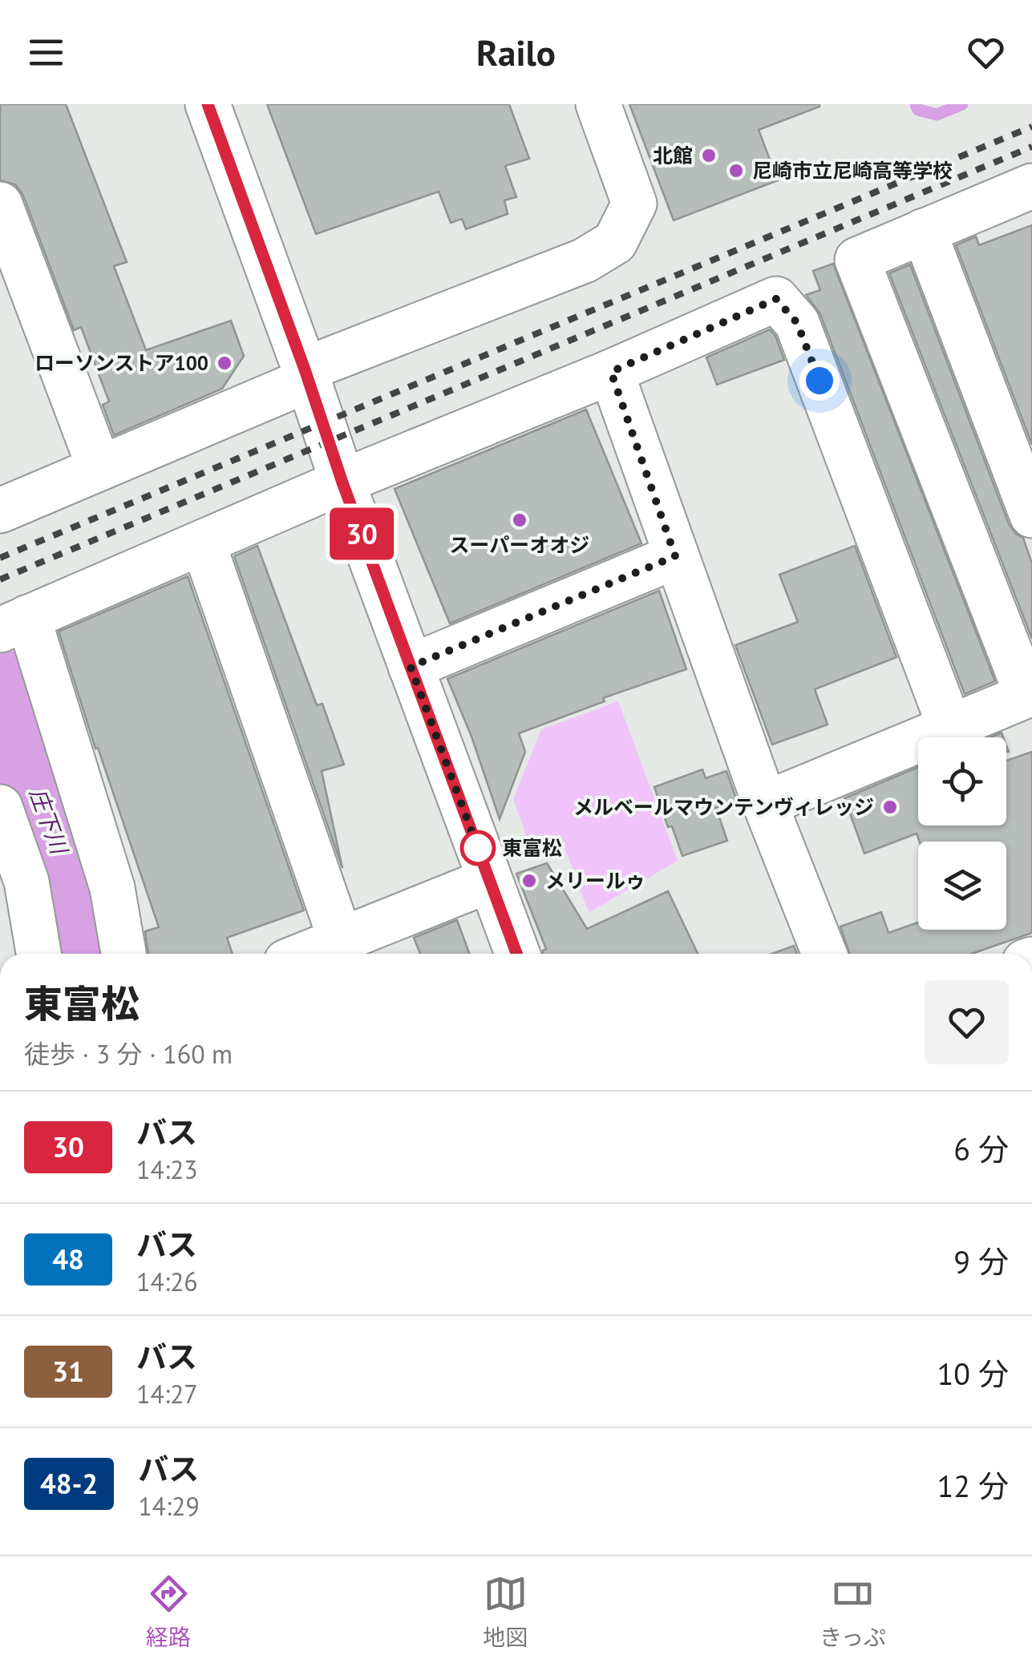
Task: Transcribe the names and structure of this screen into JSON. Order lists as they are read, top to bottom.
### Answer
{
  "water": ["庄下川"],
  "places": [
    "北館",
    "尼崎市立尼崎高等学校",
    "ローソンストア100",
    "スーパーオオジ",
    "メルベールマウンテンヴィレッジ",
    "東富松",
    "メリールゥ"
  ],
  "lines": ["bus line 30"],
  "page": {
    "header": "Railo",
    "on_map": "30",
    "heading": ["東富松", "徒歩 · 3 分 · 160 m"],
    "list": [
      {
        "mark": "30",
        "name": "バス",
        "note": "14:23",
        "value": "6 分"
      },
      {
        "mark": "48",
        "name": "バス",
        "note": "14:26",
        "value": "9 分"
      },
      {
        "mark": "31",
        "name": "バス",
        "note": "14:27",
        "value": "10 分"
      },
      {
        "mark": "48-2",
        "name": "バス",
        "note": "14:29",
        "value": "12 分"
      }
    ],
    "tabs": ["経路", "地図", "きっぷ"]
  }
}
